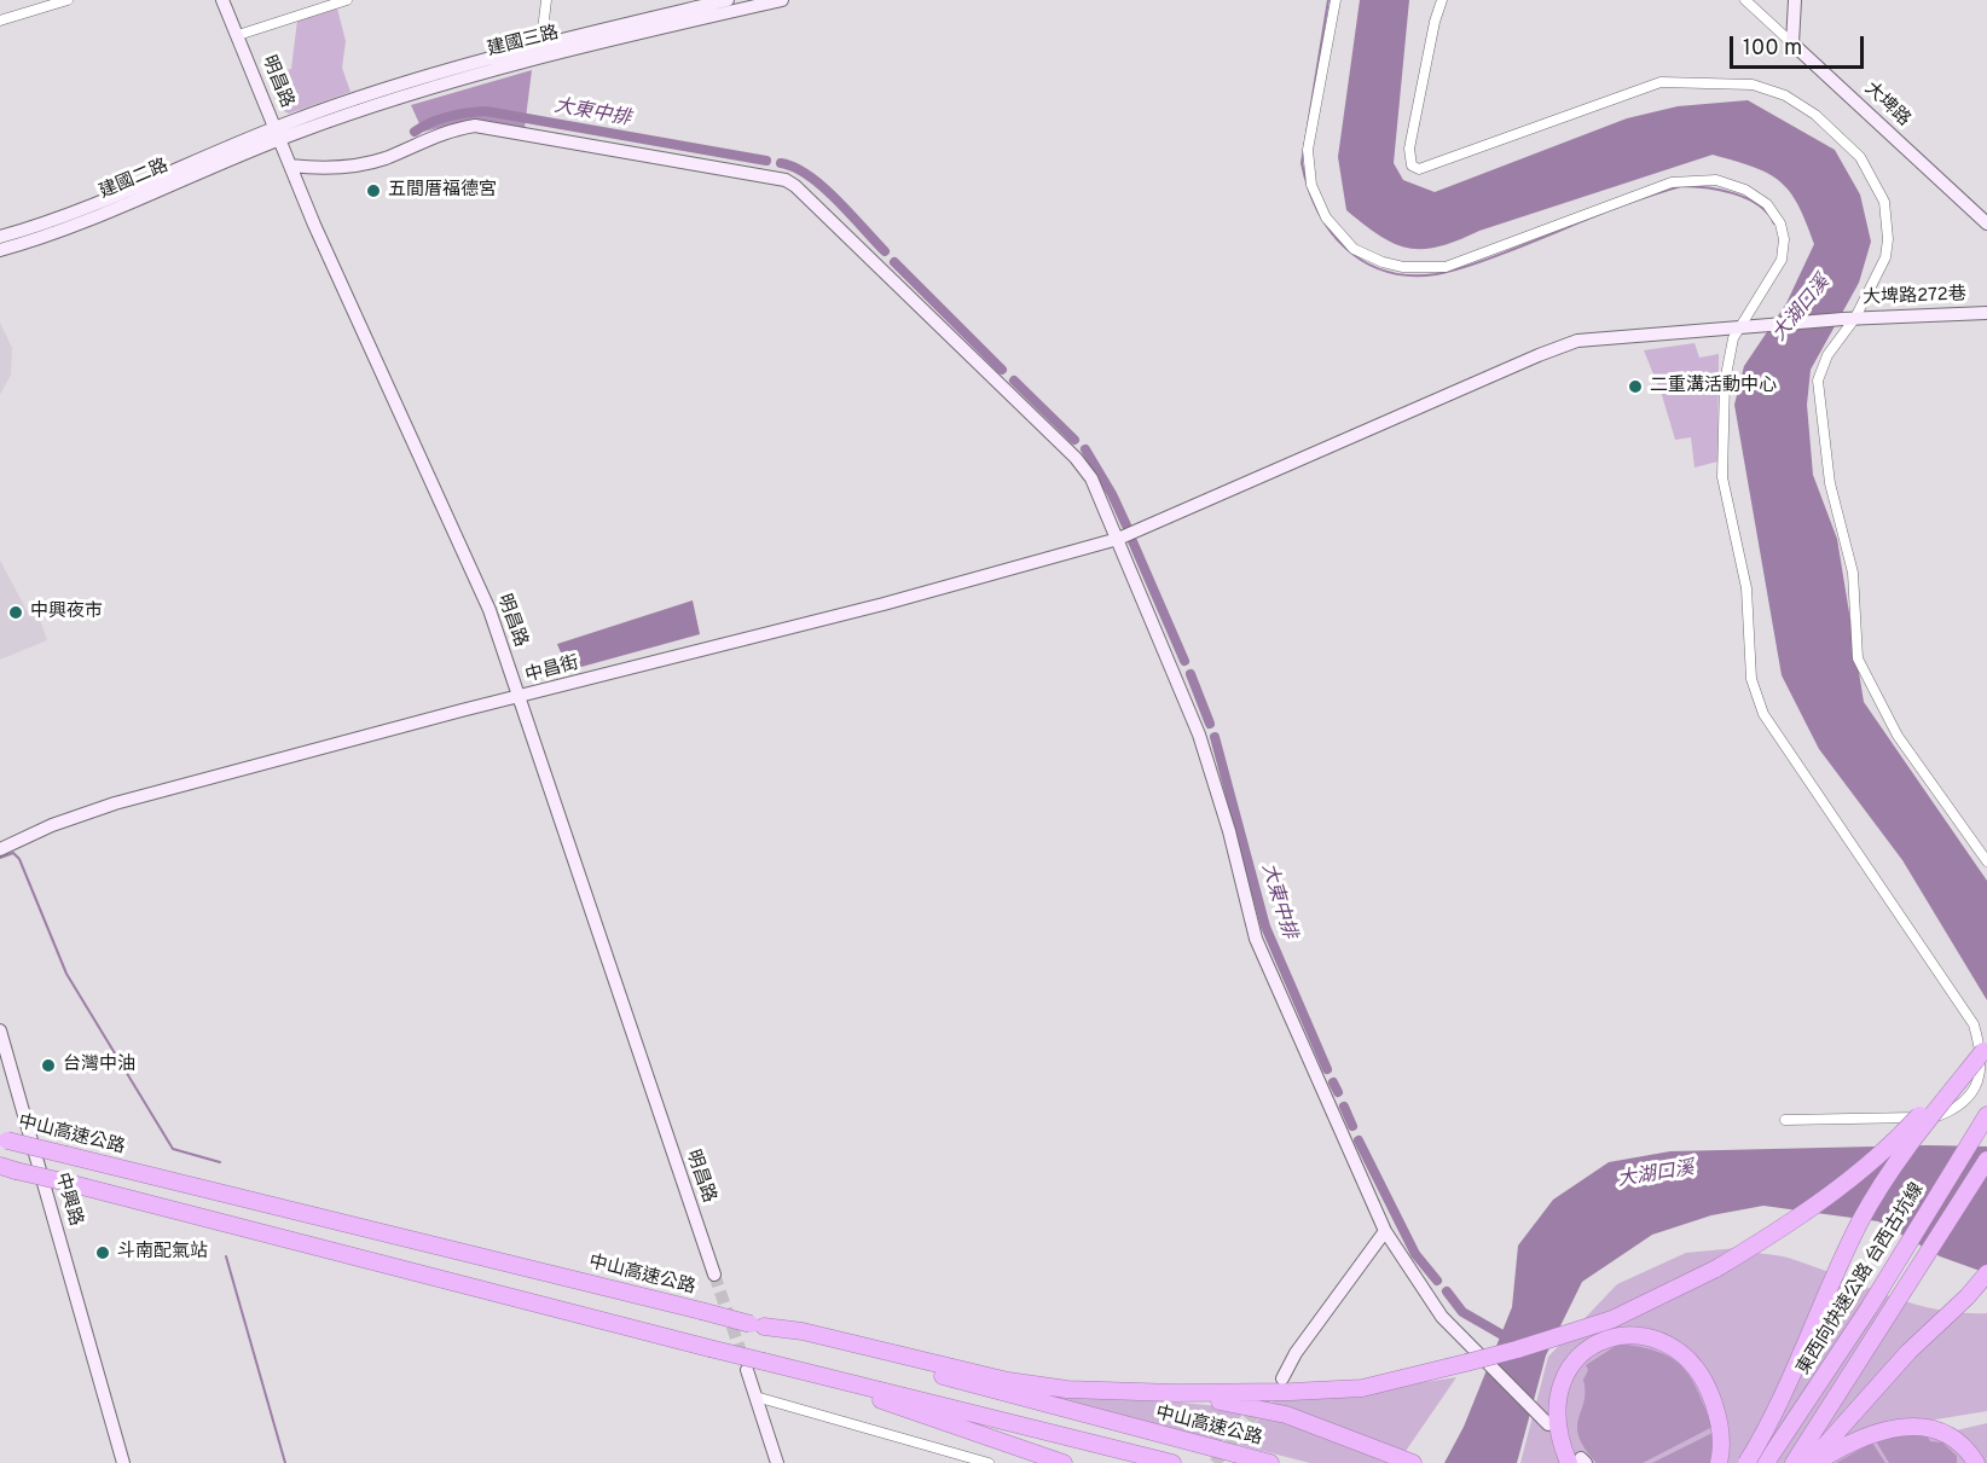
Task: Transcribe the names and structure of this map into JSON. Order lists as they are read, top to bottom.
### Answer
{
  "streets": {
    "highway": ["中山高速公路", "東西向快速公路 台西古坑線"],
    "street": [
      "建國三路",
      "明昌路",
      "大埤路",
      "建國二路",
      "大埤路272巷",
      "中昌街",
      "中興路"
    ]
  },
  "crossings": [
    ["建國三路", "明昌路"],
    ["建國三路", "建國二路"],
    ["明昌路", "建國二路"],
    ["明昌路", "中昌街"],
    ["大埤路272巷", "中昌街"]
  ],
  "water": ["大東中排", "大湖口溪"],
  "places": [
    "五間厝福德宮",
    "二重溝活動中心",
    "中興夜市",
    "台灣中油",
    "斗南配氣站"
  ],
  "scale_bar": "100 m"
}
